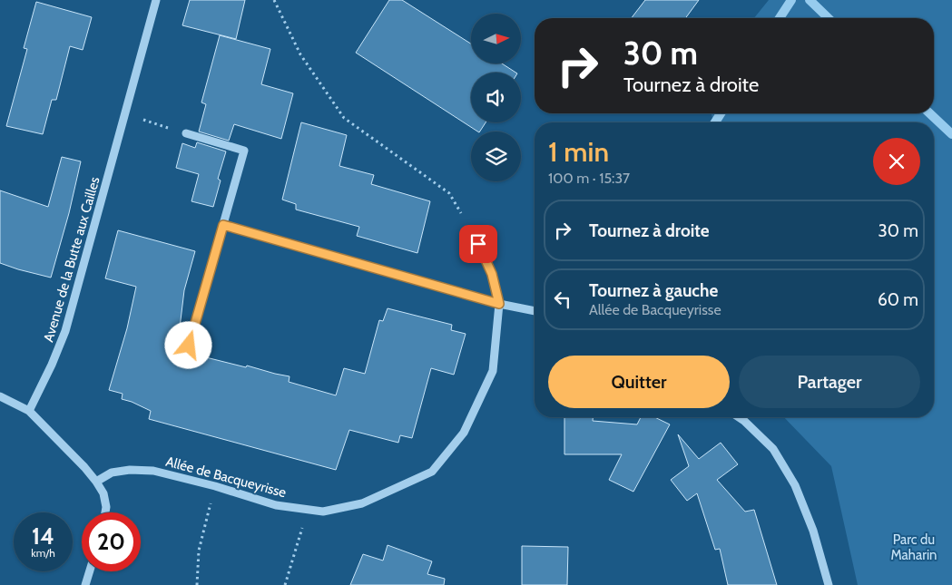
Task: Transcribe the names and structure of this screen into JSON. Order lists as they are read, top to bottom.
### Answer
{
  "streets": {
    "street": ["Avenue de la Butte aux Cailles", "Allée de Bacqueyrisse"]
  },
  "parks": ["Parc du Maharin"],
  "north": "right",
  "page": {
    "turn": ["30 m", "Tournez à droite"],
    "heading": ["1 min", "100 m · 15:37"],
    "list": [
      {
        "name": "Tournez à droite",
        "value": "30 m"
      },
      {
        "name": "Tournez à gauche",
        "note": "Allée de Bacqueyrisse",
        "value": "60 m"
      }
    ],
    "buttons": ["Quitter", "Partager"],
    "speed": "14 km/h",
    "limit": "20"
  }
}
